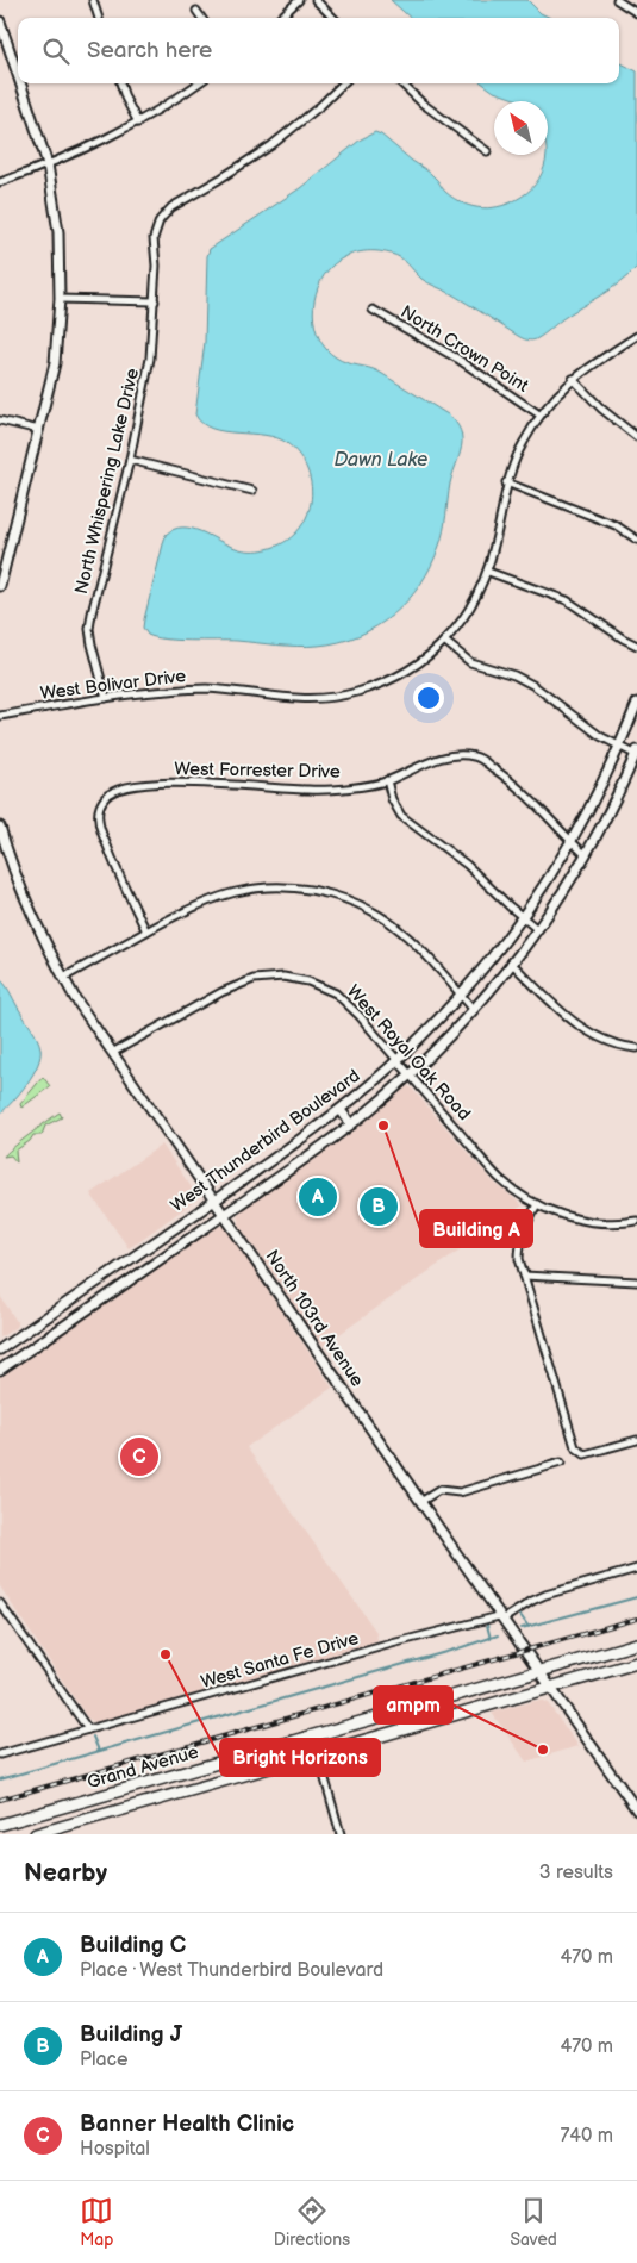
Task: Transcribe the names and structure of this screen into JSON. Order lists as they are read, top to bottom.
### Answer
{
  "streets": {
    "highway": ["Grand Avenue"],
    "street": [
      "North Crown Point",
      "North Whispering Lake Drive",
      "West Bolivar Drive",
      "West Forrester Drive",
      "West Royal Oak Road",
      "West Thunderbird Boulevard",
      "North 103rd Avenue",
      "West Santa Fe Drive"
    ]
  },
  "crossings": [
    ["North Crown Point", "West Bolivar Drive"],
    ["North Whispering Lake Drive", "West Bolivar Drive"],
    ["West Forrester Drive", "West Thunderbird Boulevard"],
    ["West Royal Oak Road", "West Thunderbird Boulevard"],
    ["West Royal Oak Road", "North 103rd Avenue"],
    ["West Thunderbird Boulevard", "North 103rd Avenue"],
    ["North 103rd Avenue", "West Santa Fe Drive"],
    ["North 103rd Avenue", "Grand Avenue"]
  ],
  "water": ["Dawn Lake"],
  "places": ["Building A", "Bright Horizons", "ampm"],
  "north": "top left",
  "page": {
    "search": "Search here",
    "pins": ["A", "B", "C"],
    "heading": ["Nearby", "3 results"],
    "list": [
      {
        "mark": "A",
        "name": "Building C",
        "note": "Place · West Thunderbird Boulevard",
        "value": "470 m"
      },
      {
        "mark": "B",
        "name": "Building J",
        "note": "Place",
        "value": "470 m"
      },
      {
        "mark": "C",
        "name": "Banner Health Clinic",
        "note": "Hospital",
        "value": "740 m"
      }
    ],
    "nav": ["Map", "Directions", "Saved"]
  }
}
